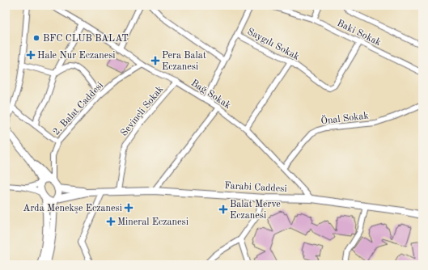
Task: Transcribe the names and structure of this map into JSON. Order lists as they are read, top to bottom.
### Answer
{
  "streets": {
    "main road": ["Farabi Caddesi"],
    "street": [
      "Baki Sokak",
      "Saygılı Sokak",
      "Bağ Sokak",
      "2. Balat Caddesi",
      "Sevinçli Sokak",
      "Önal Sokak"
    ]
  },
  "crossings": [
    ["Baki Sokak", "Saygılı Sokak"],
    ["Bağ Sokak", "2. Balat Caddesi"],
    ["Bağ Sokak", "Sevinçli Sokak"],
    ["Bağ Sokak", "Önal Sokak"],
    ["Bağ Sokak", "Farabi Caddesi"],
    ["Sevinçli Sokak", "Farabi Caddesi"]
  ],
  "places": {
    "other": ["BFC CLUB BALAT"],
    "health": [
      "Hale Nur Eczanesi",
      "Pera Balat Eczanesi",
      "Arda Menekşe Eczanesi",
      "Balat Merve Eczanesi",
      "Mineral Eczanesi"
    ]
  }
}
